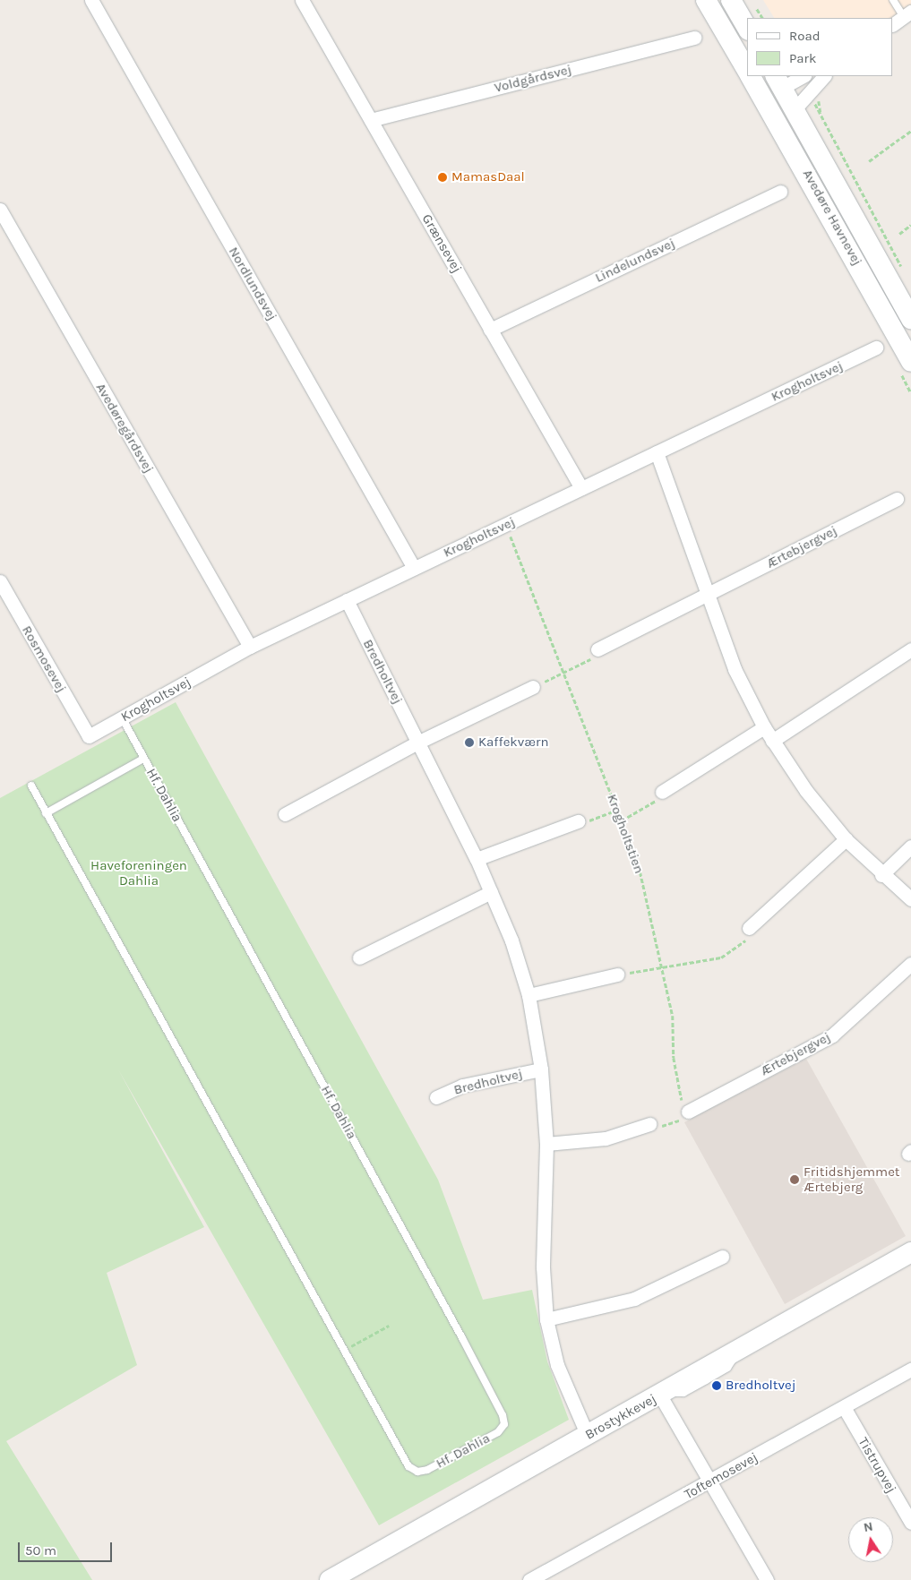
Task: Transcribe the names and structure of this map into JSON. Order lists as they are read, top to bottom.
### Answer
{
  "streets": {
    "street": [
      "Voldgårdsvej",
      "Avedøre Havnevej",
      "Grænsevej",
      "Lindelundsvej",
      "Nordlundsvej",
      "Krogholtsvej",
      "Avedøregårdsvej",
      "Ærtebjergvej",
      "Rosmosevej",
      "Bredholtvej",
      "Brostykkevej",
      "Tistrupvej",
      "Toftemosevej"
    ],
    "lane": ["Hf. Dahlia"],
    "path": ["Krogholtstien"]
  },
  "crossings": [
    ["Voldgårdsvej", "Grænsevej"],
    ["Grænsevej", "Lindelundsvej"],
    ["Grænsevej", "Krogholtsvej"],
    ["Nordlundsvej", "Krogholtsvej"],
    ["Krogholtsvej", "Avedøregårdsvej"],
    ["Krogholtsvej", "Rosmosevej"],
    ["Krogholtsvej", "Bredholtvej"],
    ["Krogholtsvej", "Hf. Dahlia"],
    ["Krogholtsvej", "Krogholtstien"],
    ["Ærtebjergvej", "Krogholtstien"],
    ["Bredholtvej", "Brostykkevej"],
    ["Tistrupvej", "Toftemosevej"]
  ],
  "parks": ["Haveforeningen Dahlia"],
  "places": [
    "MamasDaal",
    "Kaffekværn",
    "Fritidshjemmet Ærtebjerg",
    "Bredholtvej"
  ],
  "legend": ["Road", "Park"],
  "scale_bar": "50 m",
  "north": "top"
}
